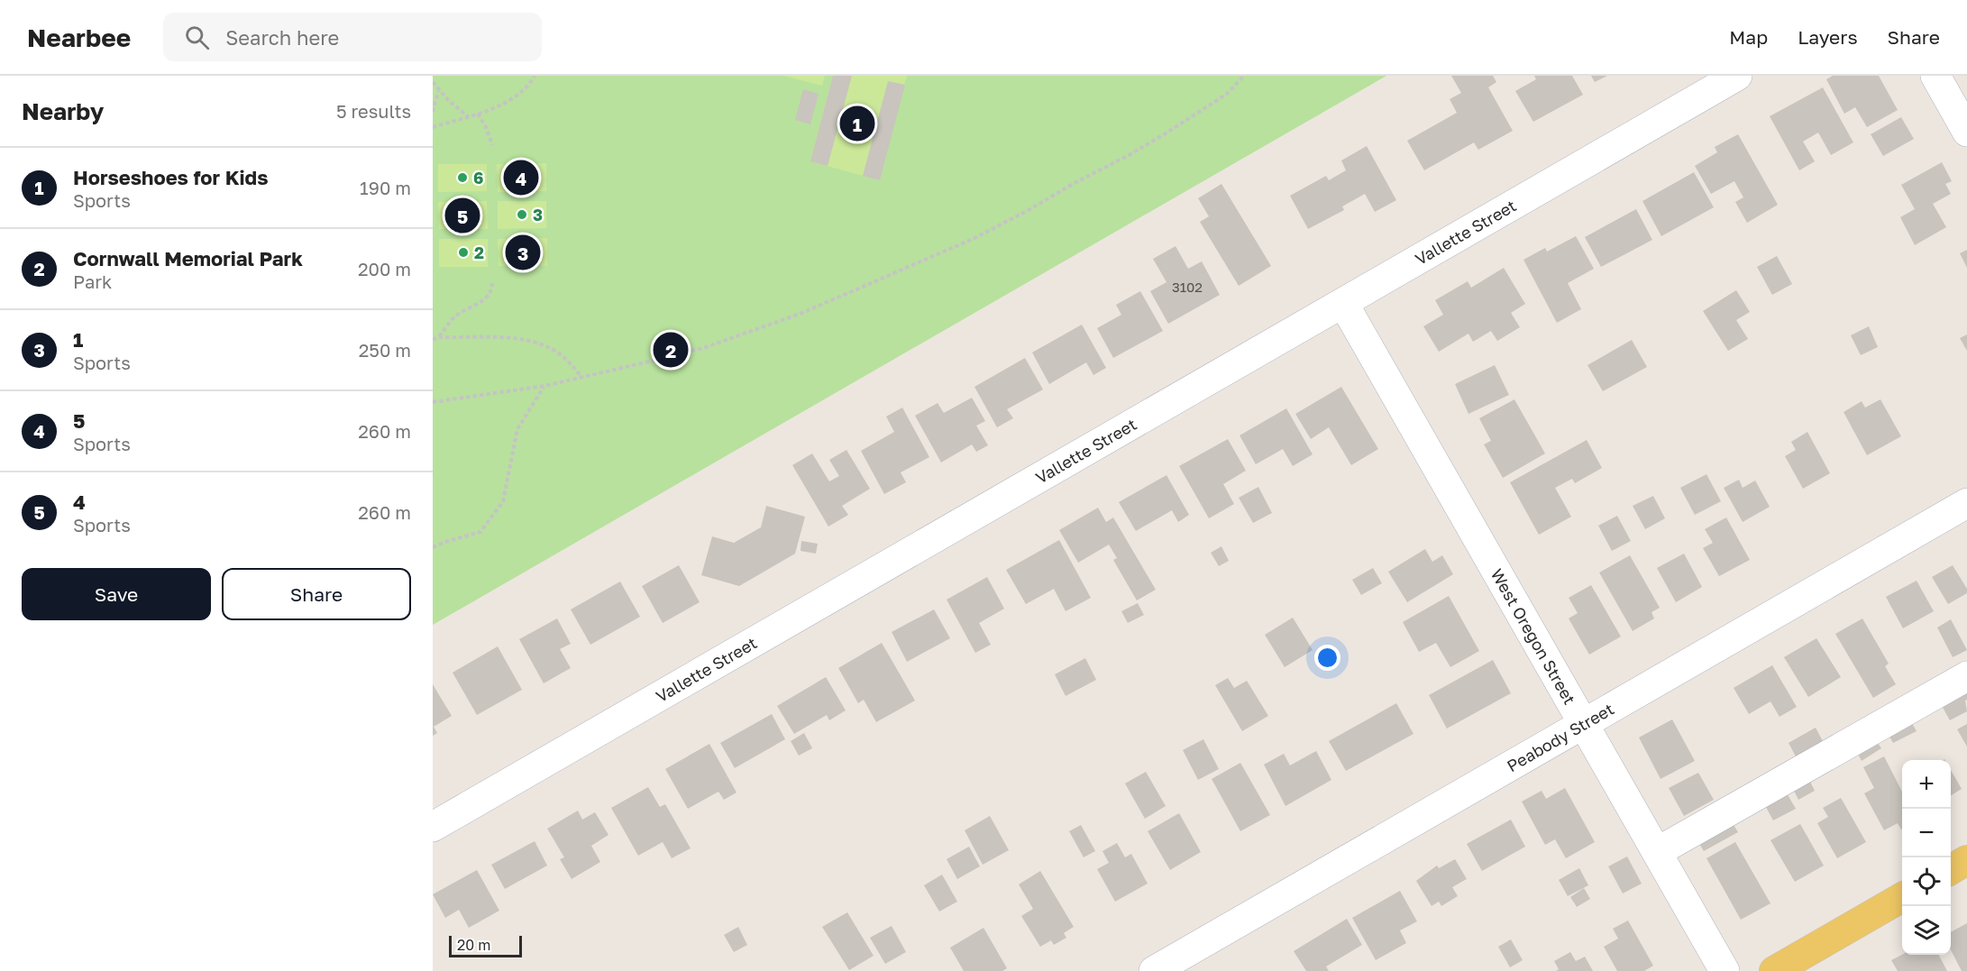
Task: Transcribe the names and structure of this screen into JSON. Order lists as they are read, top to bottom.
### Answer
{
  "streets": {
    "street": ["Vallette Street", "West Oregon Street", "Peabody Street"]
  },
  "crossings": [
    ["Vallette Street", "West Oregon Street"],
    ["West Oregon Street", "Peabody Street"]
  ],
  "places": ["6", "3", "2"],
  "house_numbers": ["3102"],
  "scale_bar": "20 m",
  "page": {
    "header": "Nearbee",
    "search": "Search here",
    "nav": ["Map", "Layers", "Share"],
    "heading": ["Nearby", "5 results"],
    "pins": [
      "1",
      "4",
      "5",
      "3",
      "2"
    ],
    "list": [
      {
        "mark": "1",
        "name": "Horseshoes for Kids",
        "note": "Sports",
        "value": "190 m"
      },
      {
        "mark": "2",
        "name": "Cornwall Memorial Park",
        "note": "Park",
        "value": "200 m"
      },
      {
        "mark": "3",
        "name": "1",
        "note": "Sports",
        "value": "250 m"
      },
      {
        "mark": "4",
        "name": "5",
        "note": "Sports",
        "value": "260 m"
      },
      {
        "mark": "5",
        "name": "4",
        "note": "Sports",
        "value": "260 m"
      }
    ],
    "buttons": ["Save", "Share"],
    "map_buttons": ["+", "−"],
    "scale": "20 m"
  }
}
